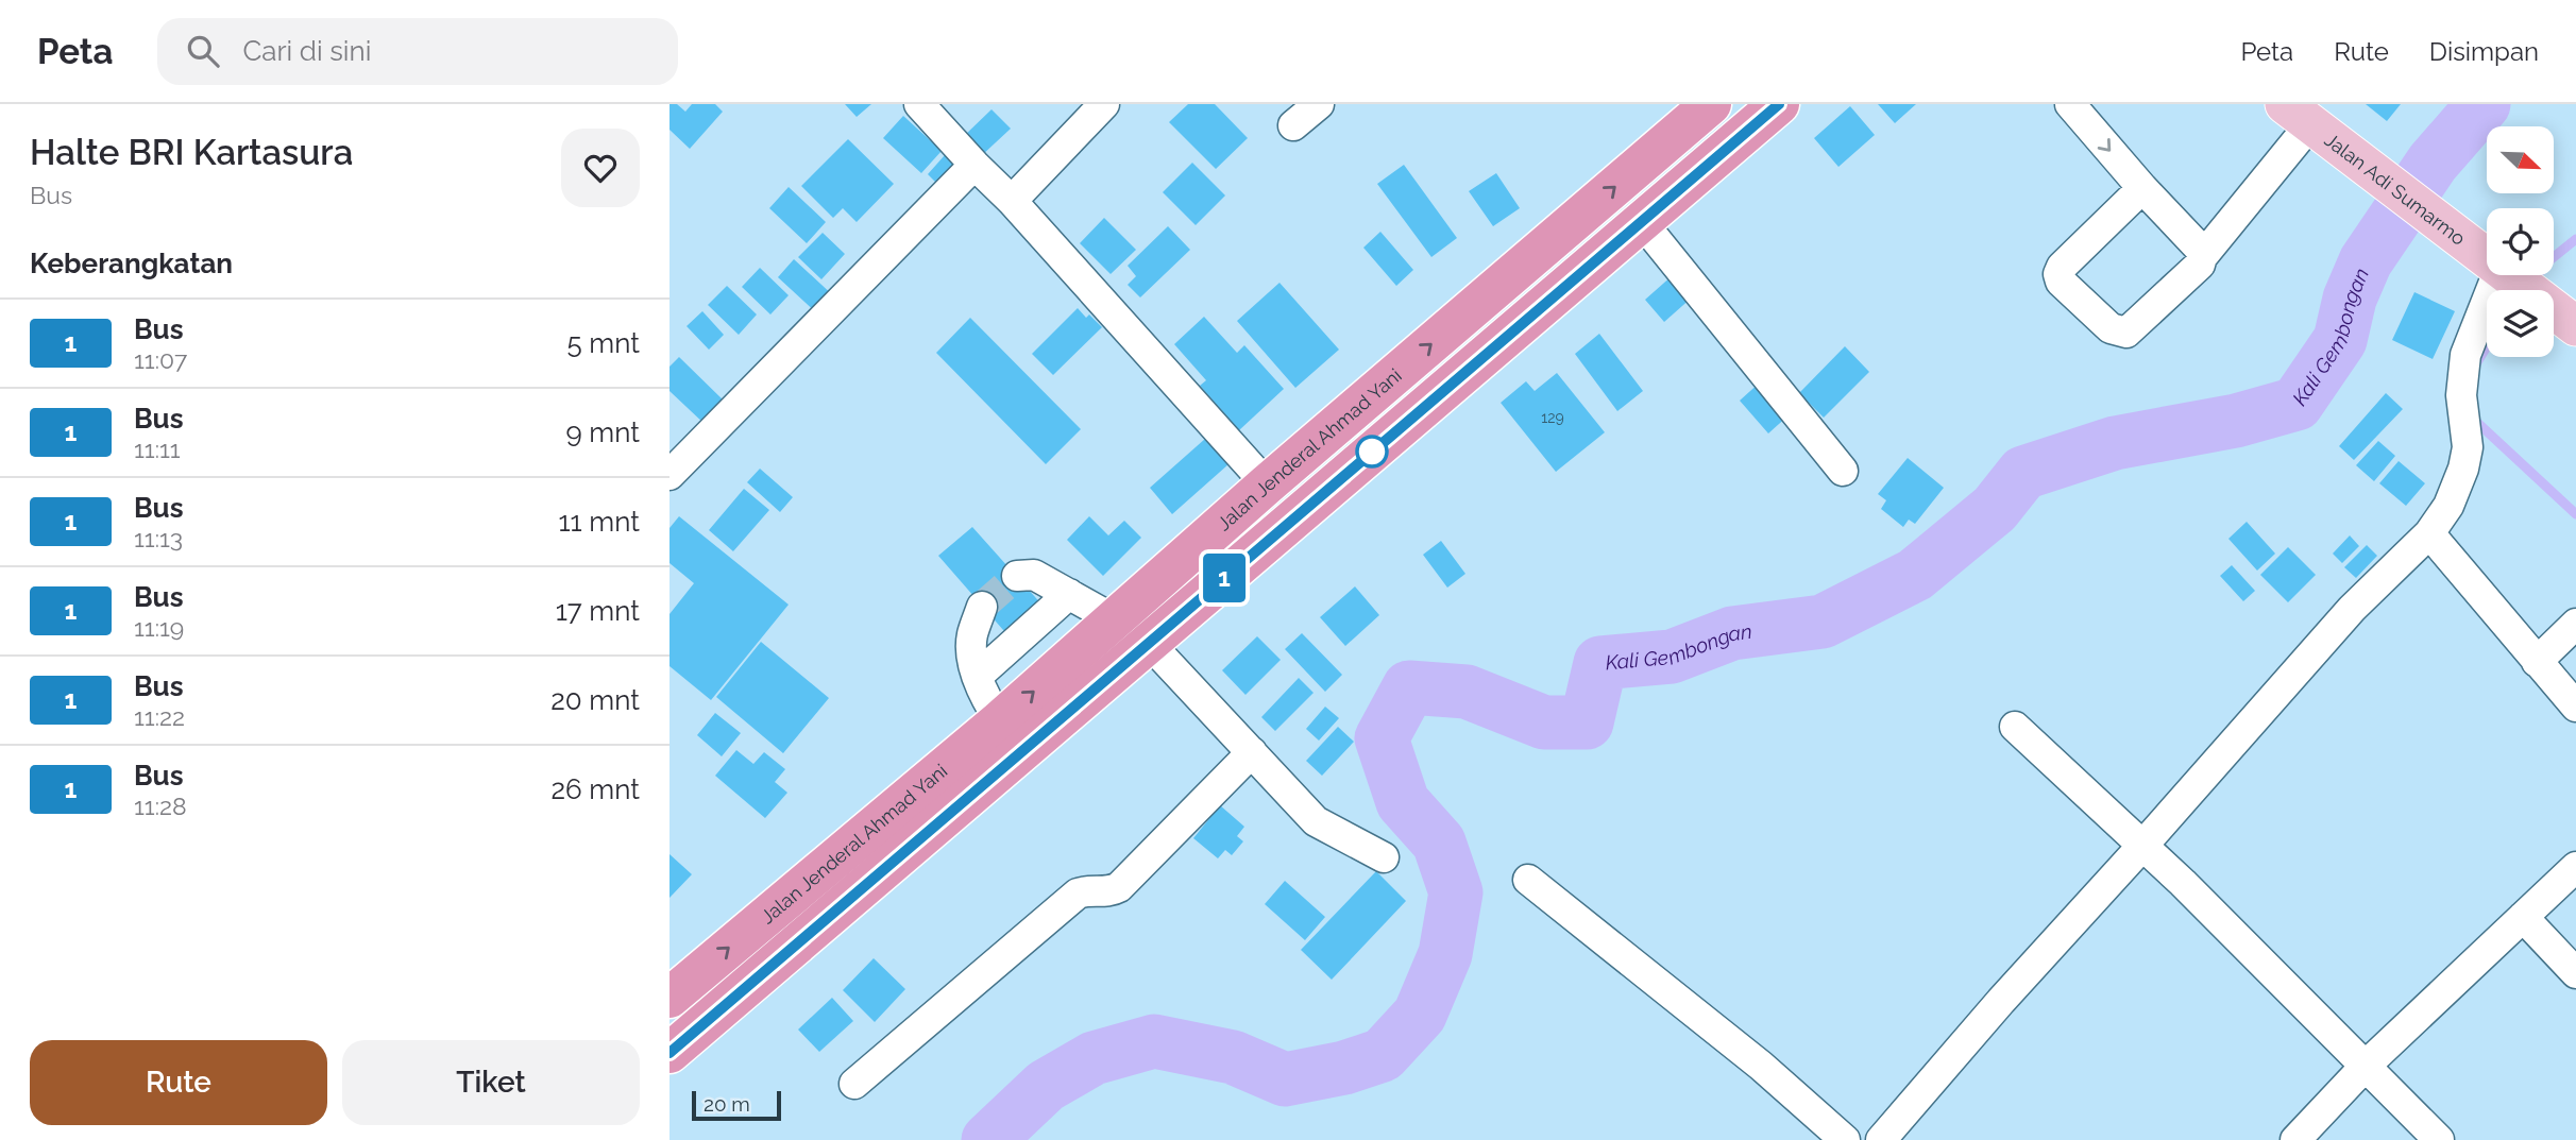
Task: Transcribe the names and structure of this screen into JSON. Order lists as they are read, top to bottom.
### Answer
{
  "streets": {
    "highway": ["Jalan Jenderal Ahmad Yani"],
    "main road": ["Jalan Adi Sumarmo"]
  },
  "water": ["Kali Gembongan"],
  "lines": ["bus line 1"],
  "house_numbers": ["129"],
  "scale_bar": "20 m",
  "north": "bottom right",
  "page": {
    "header": "Peta",
    "search": "Cari di sini",
    "nav": ["Peta", "Rute", "Disimpan"],
    "heading": [
      ["Halte BRI Kartasura", "Bus"],
      "Keberangkatan"
    ],
    "on_map": "1",
    "list": [
      {
        "mark": "1",
        "name": "Bus",
        "note": "11:07",
        "value": "5 mnt"
      },
      {
        "mark": "1",
        "name": "Bus",
        "note": "11:11",
        "value": "9 mnt"
      },
      {
        "mark": "1",
        "name": "Bus",
        "note": "11:13",
        "value": "11 mnt"
      },
      {
        "mark": "1",
        "name": "Bus",
        "note": "11:19",
        "value": "17 mnt"
      },
      {
        "mark": "1",
        "name": "Bus",
        "note": "11:22",
        "value": "20 mnt"
      },
      {
        "mark": "1",
        "name": "Bus",
        "note": "11:28",
        "value": "26 mnt"
      }
    ],
    "buttons": ["Rute", "Tiket"],
    "scale": "20 m"
  }
}
